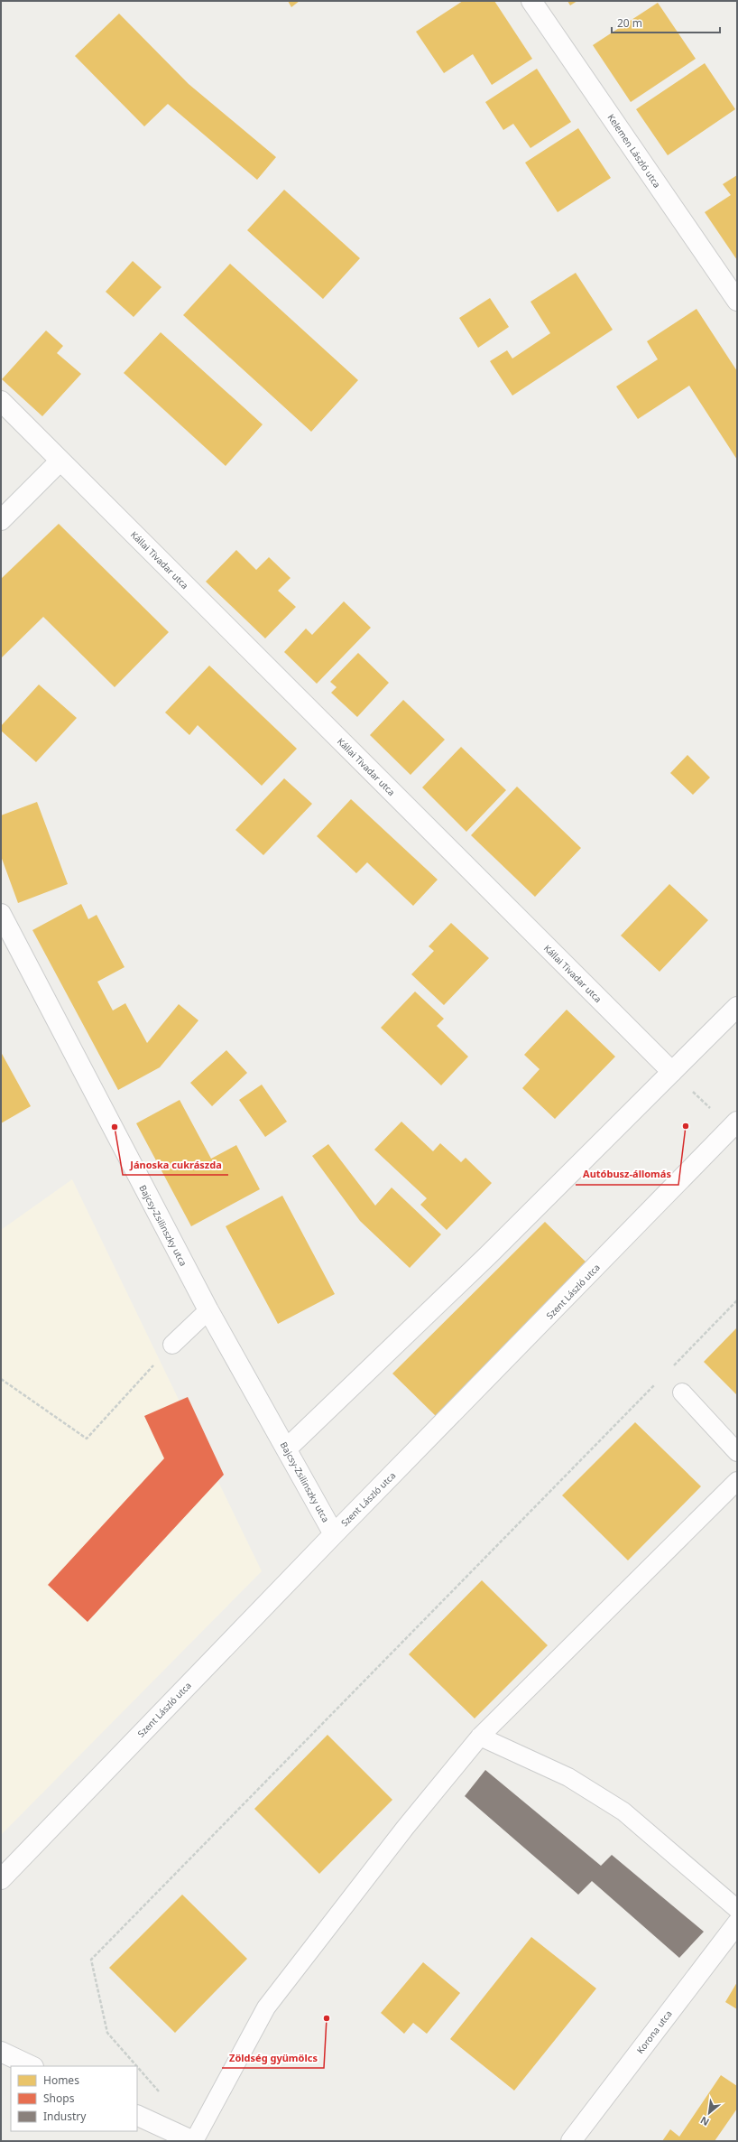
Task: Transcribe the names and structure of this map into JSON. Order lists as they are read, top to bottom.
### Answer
{
  "streets": {
    "street": [
      "Kelemen László utca",
      "Kállai Tivadar utca",
      "Bajcsy-Zsilinszky utca",
      "Szent László utca",
      "Korona utca"
    ]
  },
  "crossings": [
    ["Bajcsy-Zsilinszky utca", "Szent László utca"]
  ],
  "places": ["Autóbusz-állomás", "Jánoska cukrászda", "Zöldség gyümölcs"],
  "legend": ["Homes", "Shops", "Industry"],
  "scale_bar": "20 m",
  "north": "bottom left"
}
